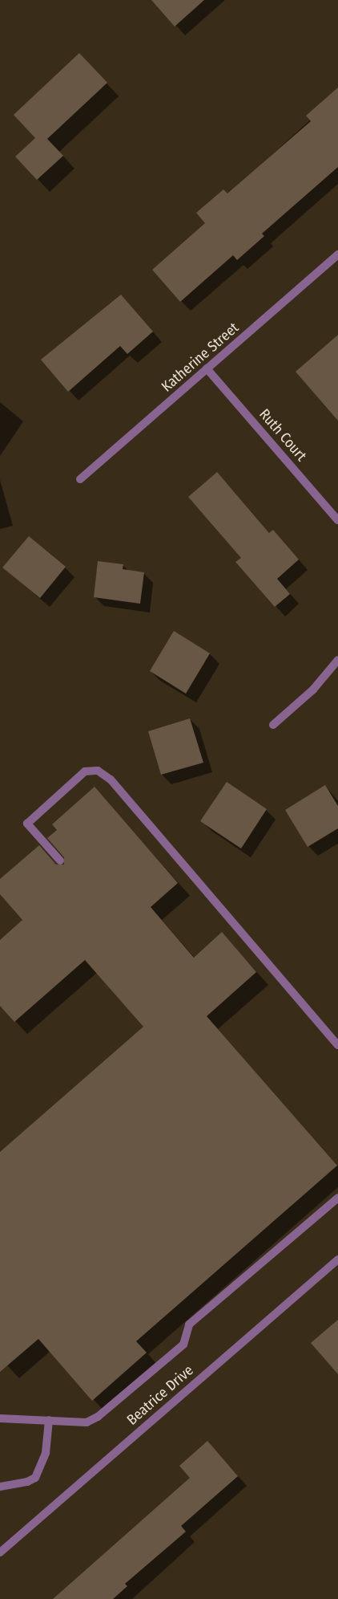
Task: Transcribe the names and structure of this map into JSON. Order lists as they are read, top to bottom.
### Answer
{
  "streets": {
    "street": ["Katherine Street", "Ruth Court", "Beatrice Drive"]
  },
  "crossings": [
    ["Katherine Street", "Ruth Court"]
  ]
}
